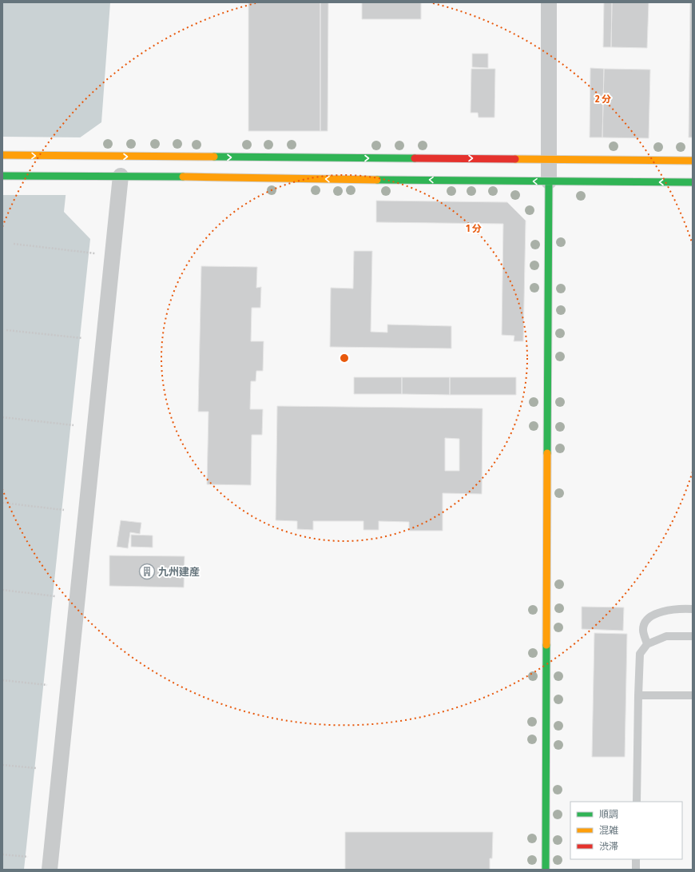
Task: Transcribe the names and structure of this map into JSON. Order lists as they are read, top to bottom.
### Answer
{
  "places": {
    "building": ["九州建産"]
  },
  "legend": ["順調", "混雑", "渋滞"],
  "rings": ["2 分", "1 分"]
}
